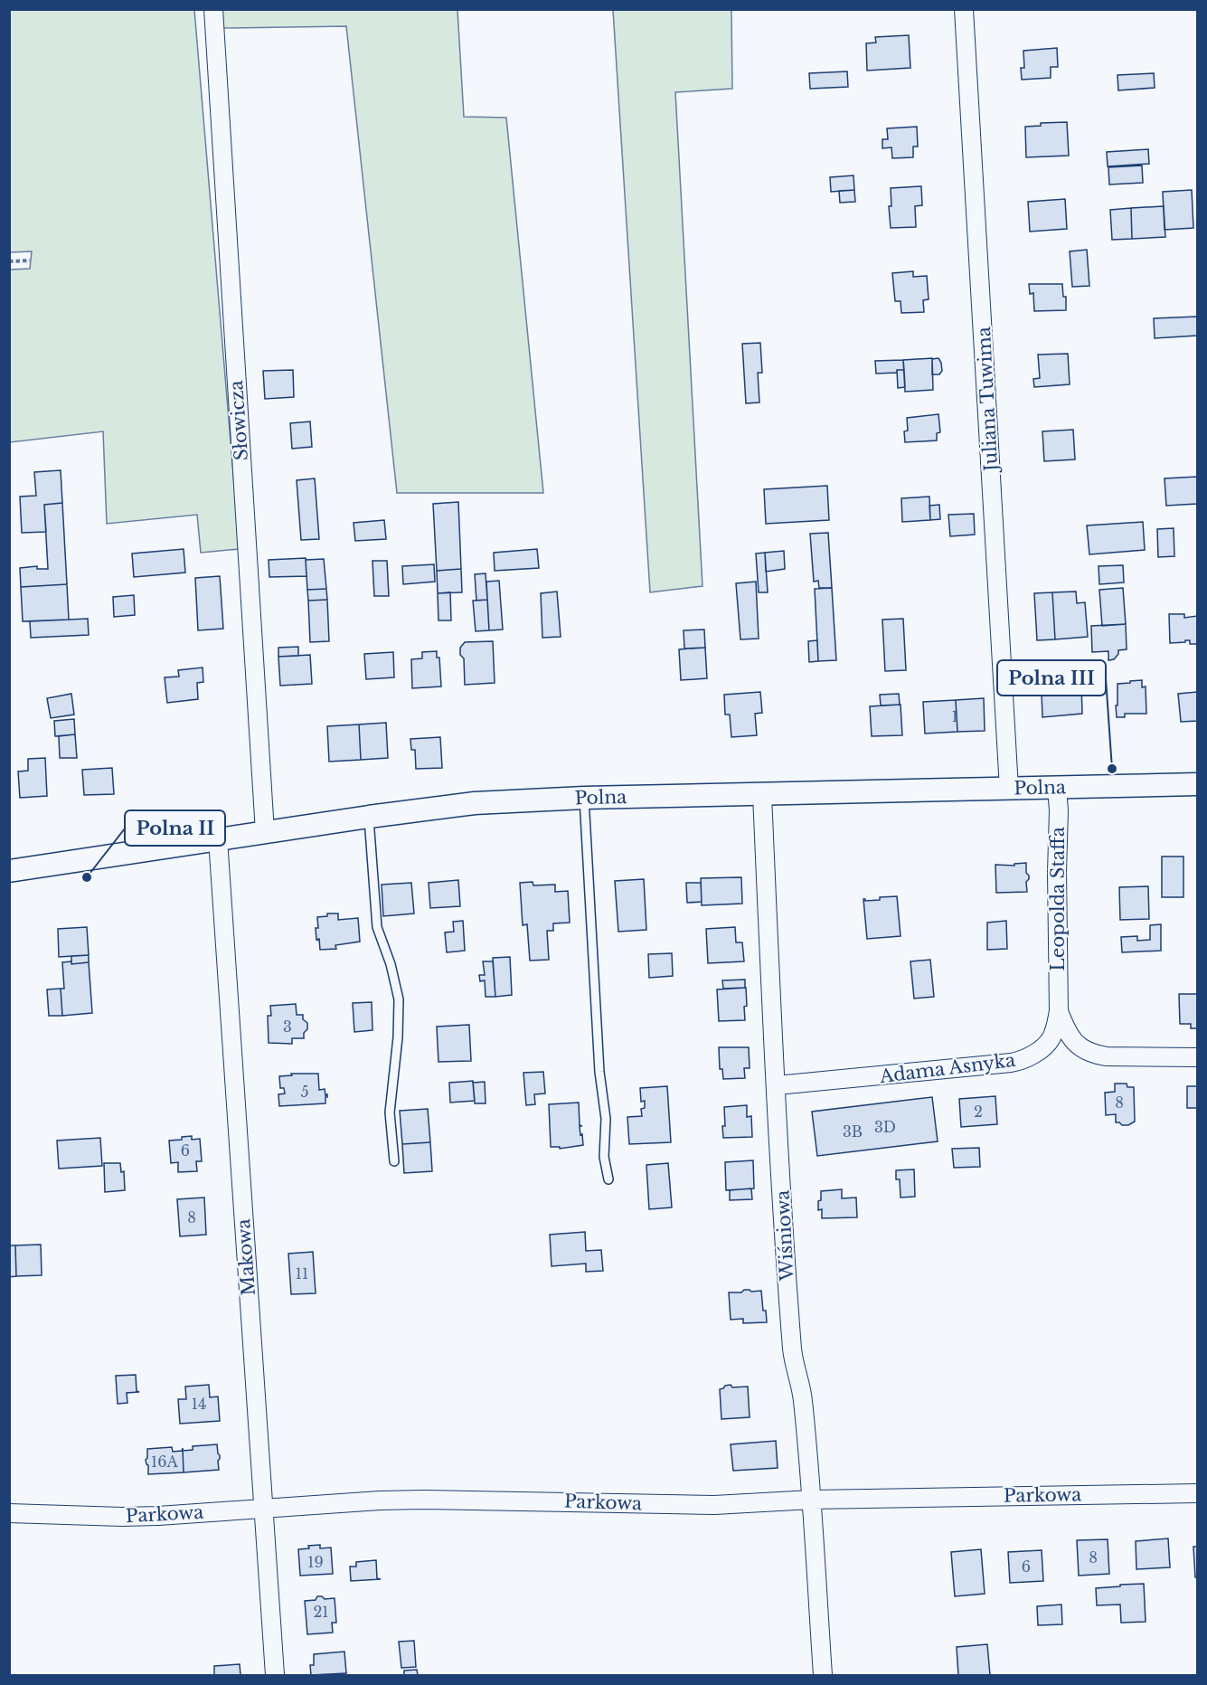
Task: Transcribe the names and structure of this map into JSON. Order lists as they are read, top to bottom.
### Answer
{
  "streets": {
    "street": [
      "Juliana Tuwima",
      "Słowicza",
      "Polna",
      "Leopolda Staffa",
      "Adama Asnyka",
      "Wiśniowa",
      "Makowa",
      "Parkowa"
    ]
  },
  "crossings": [
    ["Juliana Tuwima", "Polna"],
    ["Słowicza", "Polna"],
    ["Polna", "Leopolda Staffa"],
    ["Polna", "Wiśniowa"],
    ["Polna", "Makowa"],
    ["Leopolda Staffa", "Adama Asnyka"],
    ["Adama Asnyka", "Wiśniowa"],
    ["Wiśniowa", "Parkowa"],
    ["Makowa", "Parkowa"]
  ],
  "places": ["Polna III", "Polna II"],
  "house_numbers": [
    "1",
    "3",
    "5",
    "8",
    "2",
    "3D",
    "3B",
    "6",
    "8",
    "11",
    "14",
    "16A",
    "8",
    "19",
    "6",
    "21"
  ]
}
